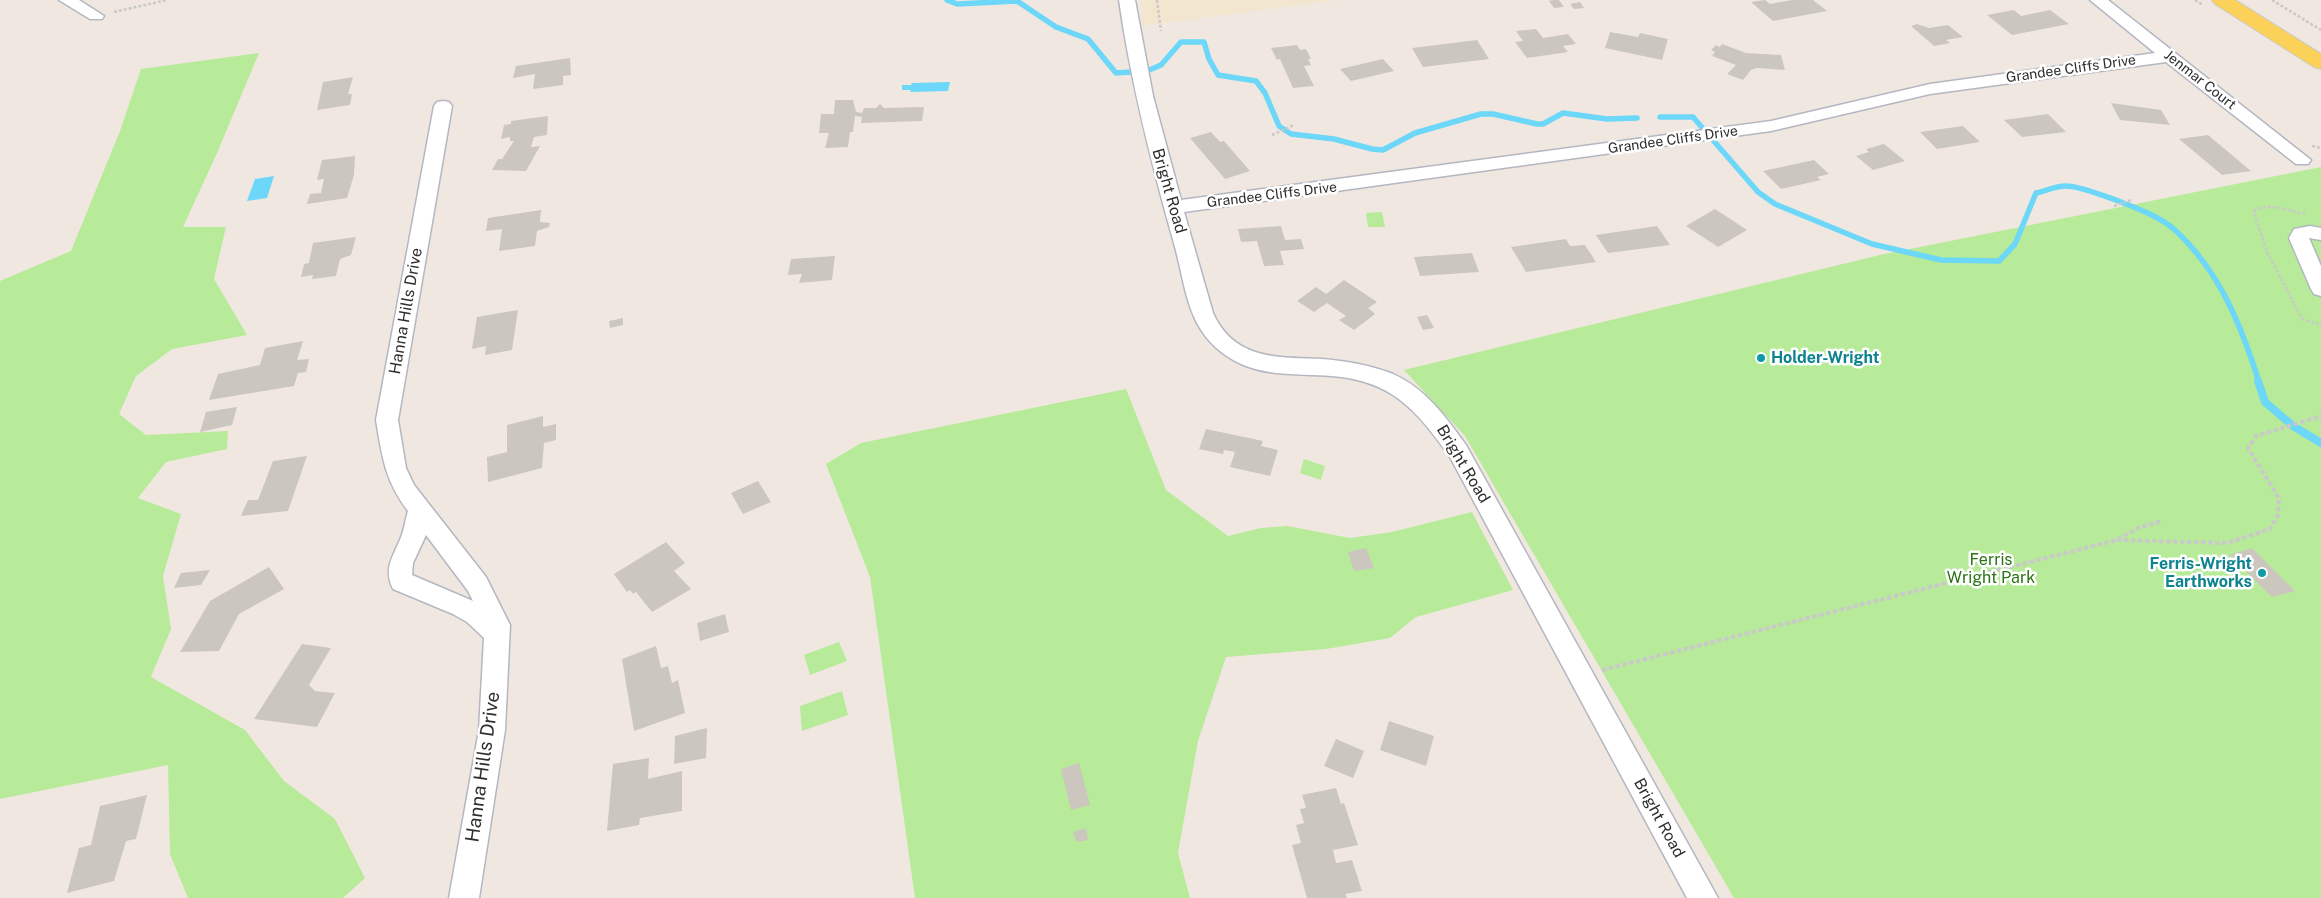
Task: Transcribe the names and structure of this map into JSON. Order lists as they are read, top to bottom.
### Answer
{
  "streets": {
    "street": [
      "Grandee Cliffs Drive",
      "Jenmar Court",
      "Bright Road",
      "Hanna Hills Drive"
    ]
  },
  "crossings": [
    ["Grandee Cliffs Drive", "Jenmar Court"],
    ["Grandee Cliffs Drive", "Bright Road"]
  ],
  "parks": ["Ferris Wright Park"],
  "places": ["Holder-Wright", "Ferris-Wright Earthworks"]
}
